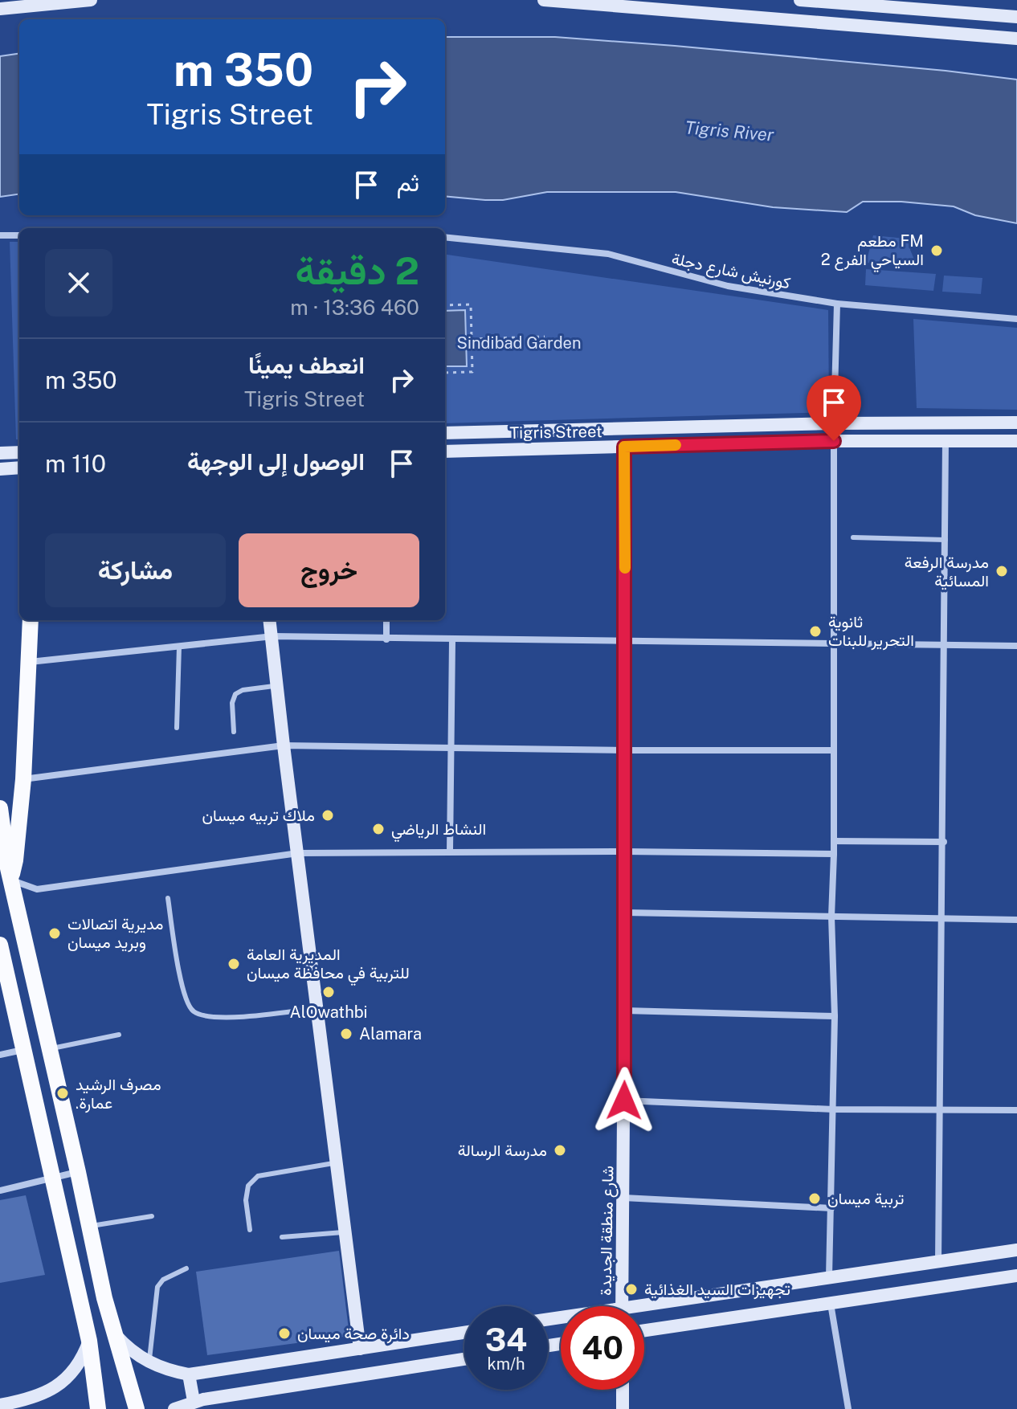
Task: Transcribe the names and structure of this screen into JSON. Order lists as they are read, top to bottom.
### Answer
{
  "streets": {
    "street": ["كورنيش شارع دجلة", "Tigris Street", "شارع منطقة الجديدة"]
  },
  "crossings": [
    ["Tigris Street", "شارع منطقة الجديدة"]
  ],
  "water": ["Tigris River"],
  "parks": ["Sindibad Garden"],
  "places": [
    "مطعم FM السياحي الفرع 2",
    "مدرسة الرفعة المسائية",
    "ثانوية التحرير للبنات",
    "ملاك تربيه ميسان",
    "النشاط الرياضي",
    "مديرية اتصالات وبريد ميسان",
    "المديرية العامة للتربية في محافظة ميسان",
    "AlOwathbi",
    "Alamara",
    "مصرف الرشيد .عمارة",
    "مدرسة الرسالة",
    "تربية ميسان",
    "تجهيزات السيد الغذائية",
    "دائرة صحة ميسان"
  ],
  "page": {
    "turn": ["350 m", "Tigris Street"],
    "then": "ثم",
    "heading": ["2 دقيقة", "460 m · 13:36"],
    "list": [
      {
        "name": "انعطف يمينًا",
        "note": "Tigris Street",
        "value": "350 m"
      },
      {
        "name": "الوصول إلى الوجهة",
        "value": "110 m"
      }
    ],
    "buttons": ["خروج", "مشاركة"],
    "speed": "34 km/h",
    "limit": "40"
  }
}
